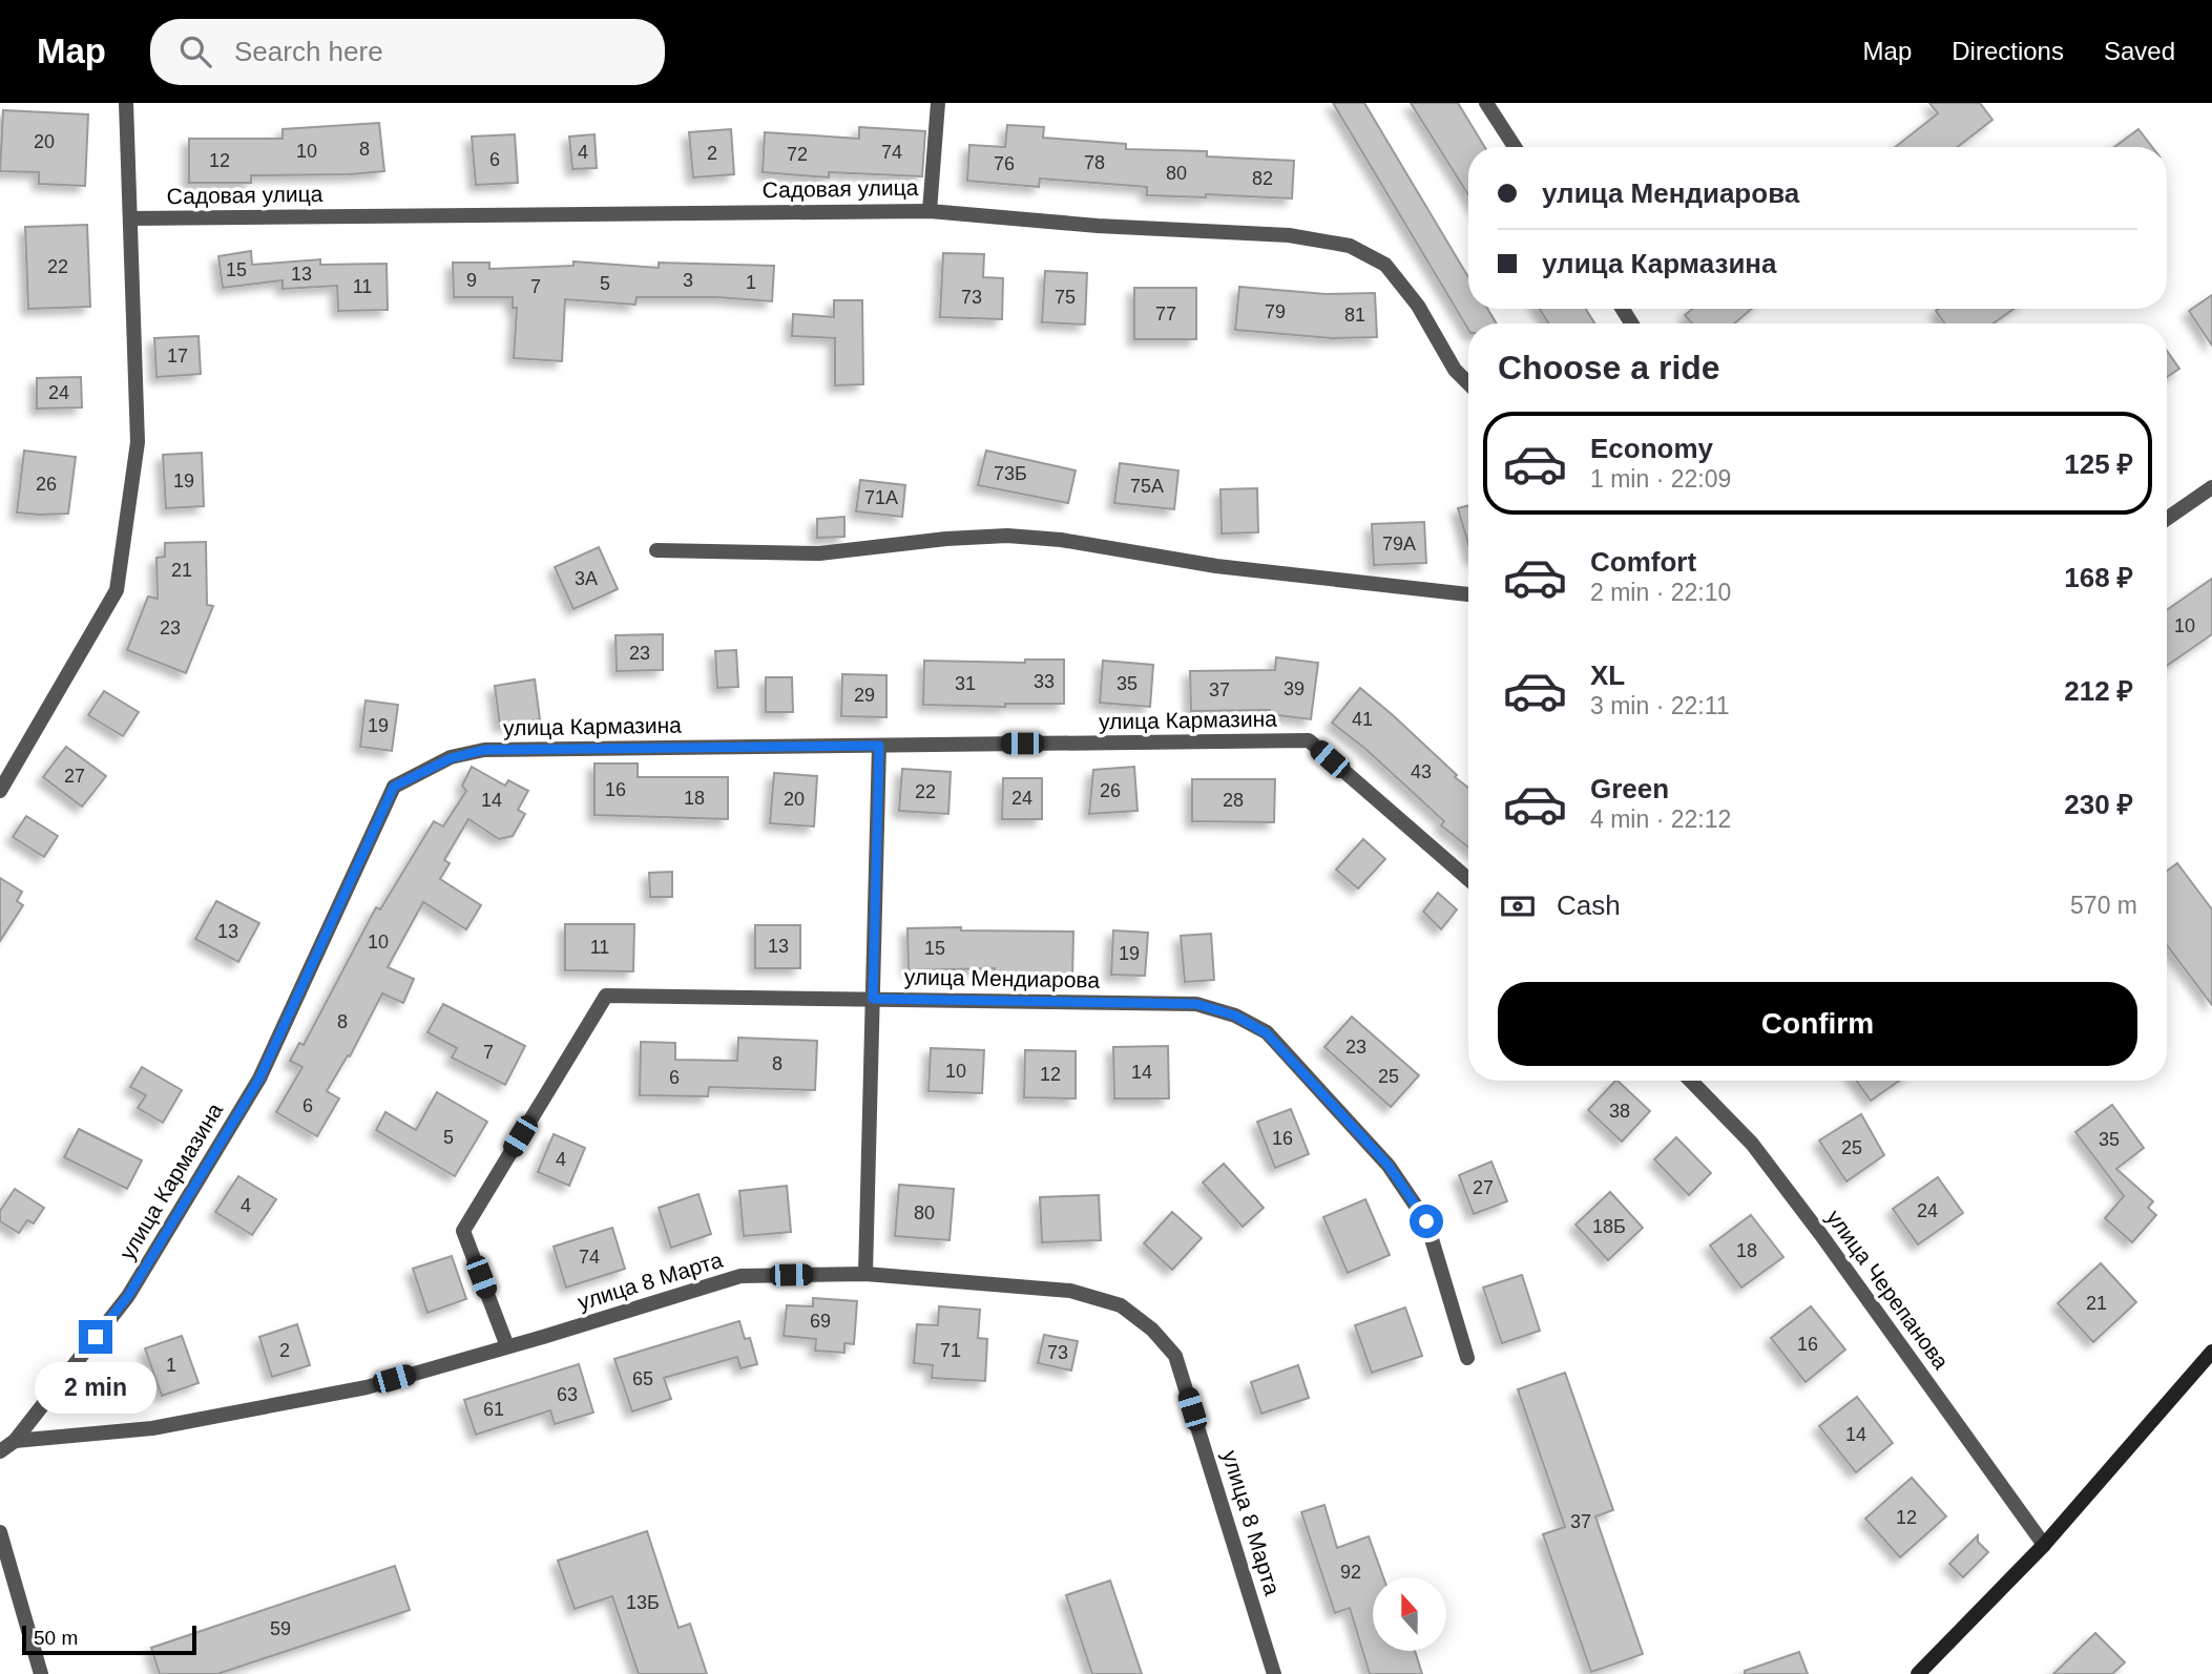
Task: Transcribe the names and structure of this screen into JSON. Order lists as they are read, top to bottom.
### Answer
{
  "streets": {
    "street": [
      "Садовая улица",
      "улица Кармазина",
      "улица Мендиарова",
      "улица 8 Марта",
      "улица Черепанова"
    ]
  },
  "crossings": [
    ["улица Кармазина", "улица 8 Марта"],
    ["улица Мендиарова", "улица 8 Марта"]
  ],
  "house_numbers": [
    "20",
    "8",
    "10",
    "4",
    "74",
    "2",
    "72",
    "6",
    "12",
    "78",
    "76",
    "80",
    "82",
    "22",
    "15",
    "13",
    "9",
    "3",
    "1",
    "5",
    "11",
    "7",
    "73",
    "75",
    "79",
    "77",
    "81",
    "17",
    "24",
    "73Б",
    "19",
    "26",
    "75А",
    "71А",
    "79А",
    "21",
    "3А",
    "10",
    "23",
    "23",
    "33",
    "31",
    "35",
    "39",
    "37",
    "29",
    "41",
    "19",
    "43",
    "27",
    "16",
    "26",
    "22",
    "18",
    "24",
    "20",
    "14",
    "28",
    "13",
    "10",
    "13",
    "11",
    "15",
    "19",
    "8",
    "23",
    "7",
    "8",
    "10",
    "14",
    "12",
    "25",
    "6",
    "6",
    "38",
    "5",
    "16",
    "35",
    "25",
    "4",
    "27",
    "4",
    "24",
    "80",
    "18Б",
    "18",
    "74",
    "21",
    "69",
    "16",
    "2",
    "71",
    "73",
    "1",
    "65",
    "63",
    "61",
    "14",
    "12",
    "37",
    "92",
    "13Б",
    "59"
  ],
  "scale_bar": "50 m",
  "north": "top",
  "page": {
    "header": "Map",
    "search": "Search here",
    "nav": ["Map", "Directions", "Saved"],
    "banner": ["улица Мендиарова", "улица Кармазина"],
    "heading": "Choose a ride",
    "list": [
      {
        "name": "Economy",
        "note": "1 min · 22:09",
        "value": "125 ₽"
      },
      {
        "name": "Comfort",
        "note": "2 min · 22:10",
        "value": "168 ₽"
      },
      {
        "name": "XL",
        "note": "3 min · 22:11",
        "value": "212 ₽"
      },
      {
        "name": "Green",
        "note": "4 min · 22:12",
        "value": "230 ₽"
      }
    ],
    "pay": ["Cash", "570 m"],
    "buttons": "Confirm",
    "bubble": "2 min",
    "scale": "50 m"
  }
}
